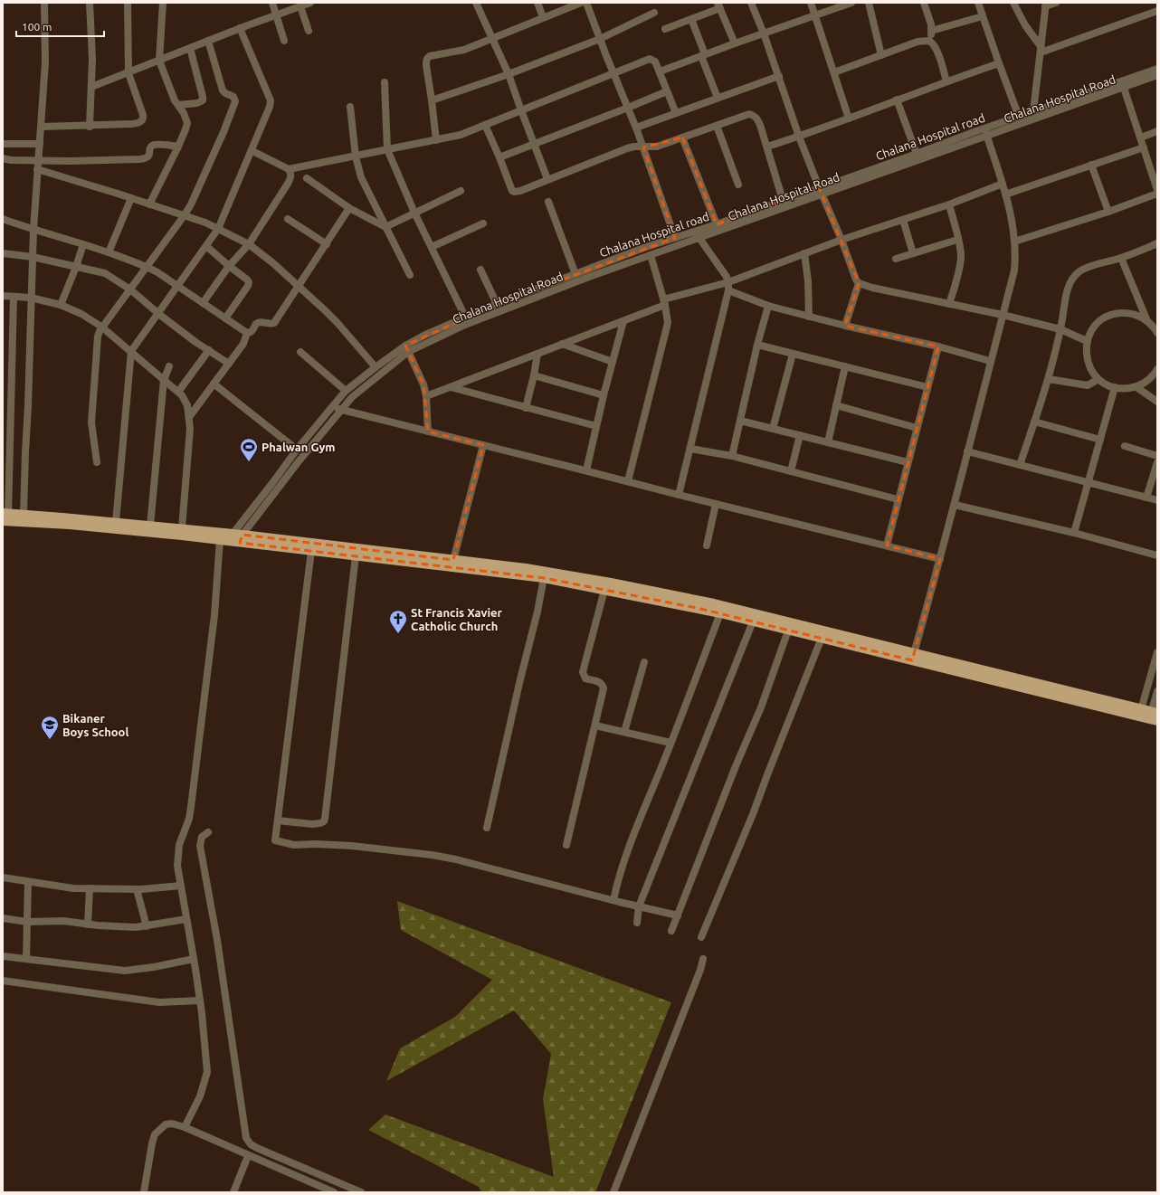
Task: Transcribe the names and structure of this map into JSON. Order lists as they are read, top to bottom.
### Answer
{
  "streets": {
    "street": ["Chalana Hospital Road", "Chalana Hospital road"]
  },
  "crossings": [
    ["Chalana Hospital Road", "Chalana Hospital road"]
  ],
  "places": {
    "sports": ["Phalwan Gym"],
    "church": ["St Francis Xavier Catholic Church"],
    "school or university": ["Bikaner Boys School"]
  },
  "scale_bar": "100 m"
}
